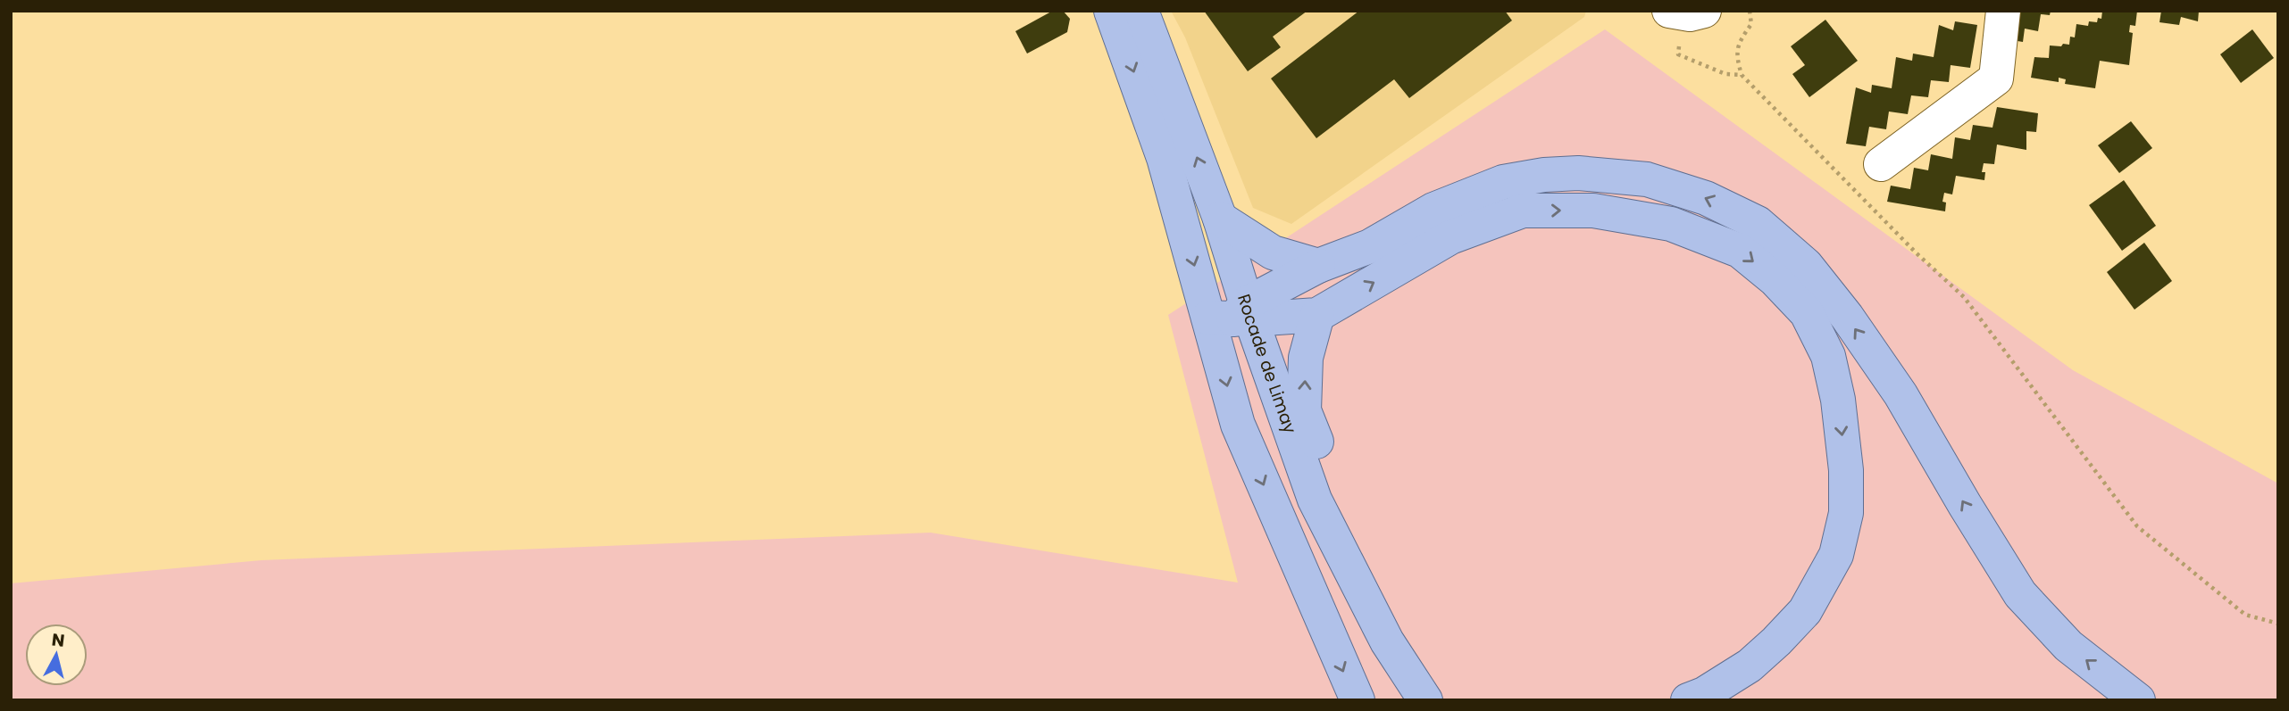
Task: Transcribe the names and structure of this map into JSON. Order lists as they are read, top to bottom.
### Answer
{
  "streets": {
    "main road": ["Rocade de Limay"]
  },
  "north": "top"
}
